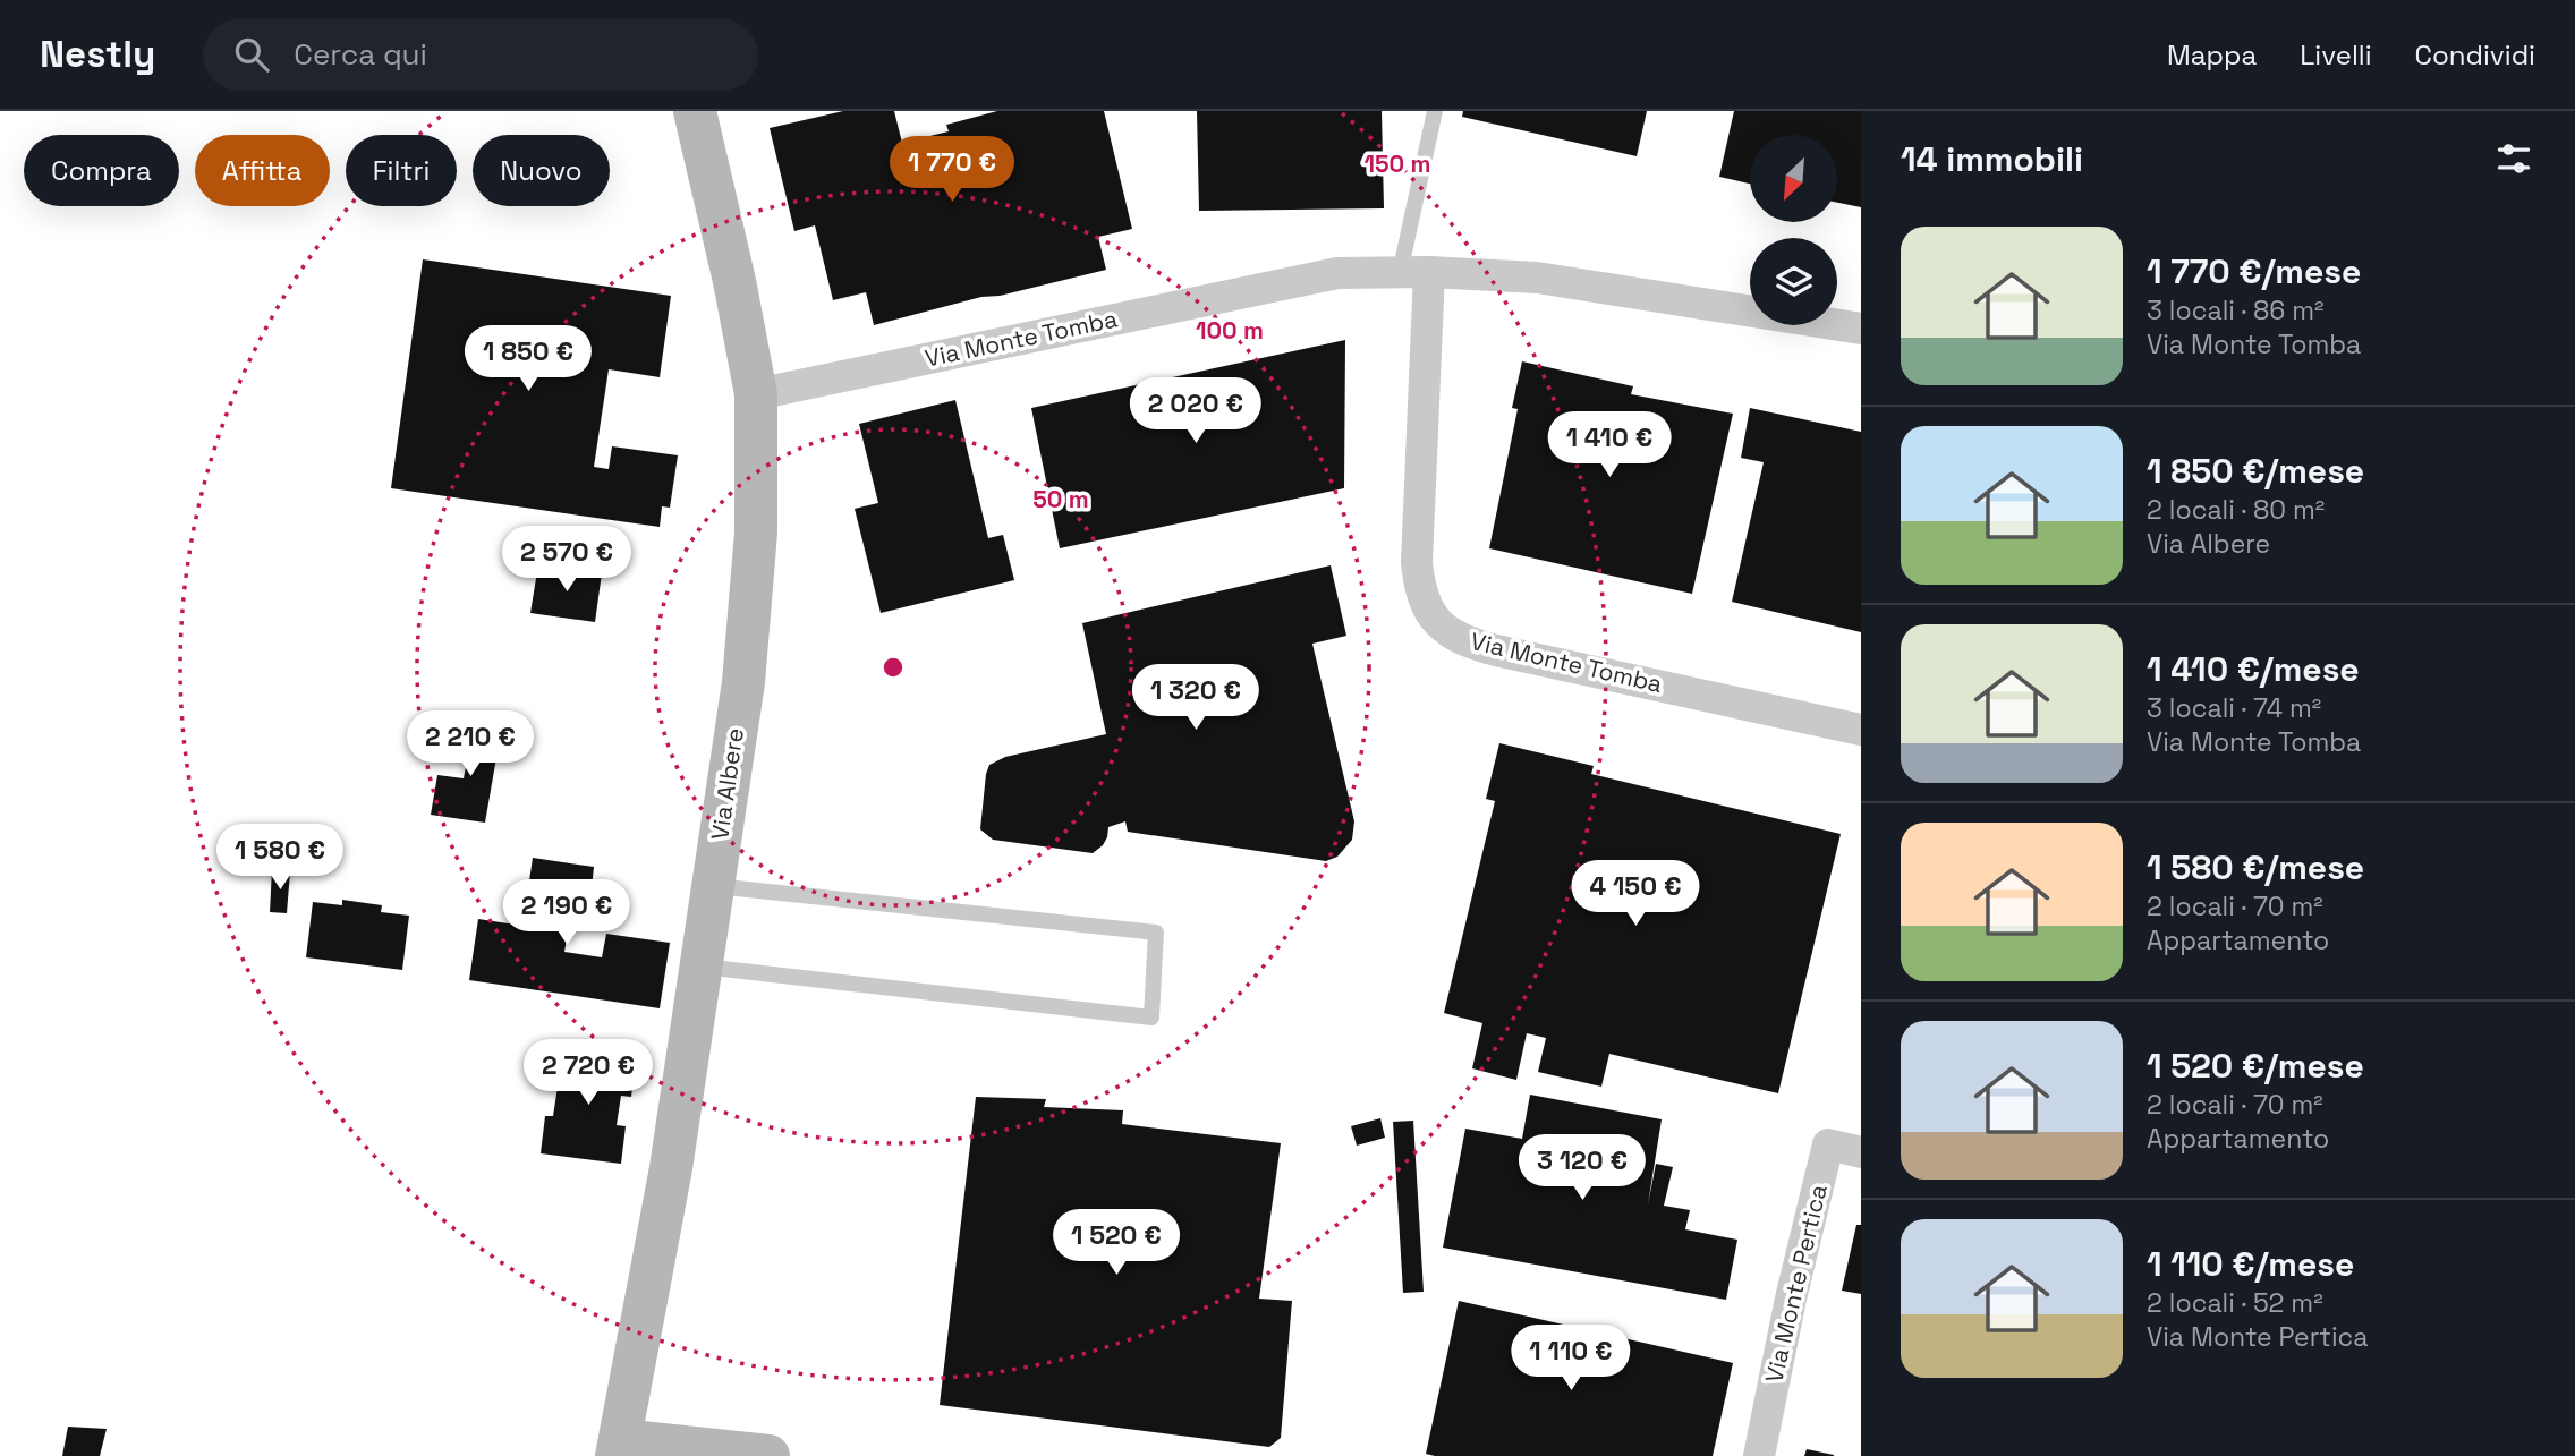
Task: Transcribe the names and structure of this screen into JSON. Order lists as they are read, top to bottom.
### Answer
{
  "streets": {
    "street": ["Via Monte Tomba", "Via Albere", "Via Monte Pertica"]
  },
  "crossings": [
    ["Via Monte Tomba", "Via Albere"]
  ],
  "north": "bottom left",
  "page": {
    "header": "Nestly",
    "search": "Cerca qui",
    "nav": ["Mappa", "Livelli", "Condividi"],
    "heading": "14 immobili",
    "chip": [
      "Compra",
      "Affitta",
      "Filtri",
      "Nuovo"
    ],
    "price": [
      "1 770 €",
      "1 850 €",
      "2 020 €",
      "1 410 €",
      "2 570 €",
      "1 320 €",
      "2 210 €",
      "1 580 €",
      "4 150 €",
      "2 190 €",
      "2 720 €",
      "3 120 €",
      "1 520 €",
      "1 110 €"
    ],
    "list": [
      {
        "name": "1 770 €/mese",
        "note": "3 locali · 86 m² · Via Monte Tomba"
      },
      {
        "name": "1 850 €/mese",
        "note": "2 locali · 80 m² · Via Albere"
      },
      {
        "name": "1 410 €/mese",
        "note": "3 locali · 74 m² · Via Monte Tomba"
      },
      {
        "name": "1 580 €/mese",
        "note": "2 locali · 70 m² · Appartamento"
      },
      {
        "name": "1 520 €/mese",
        "note": "2 locali · 70 m² · Appartamento"
      },
      {
        "name": "1 110 €/mese",
        "note": "2 locali · 52 m² · Via Monte Pertica"
      }
    ]
  },
  "rings": ["150 m", "100 m", "50 m"]
}
